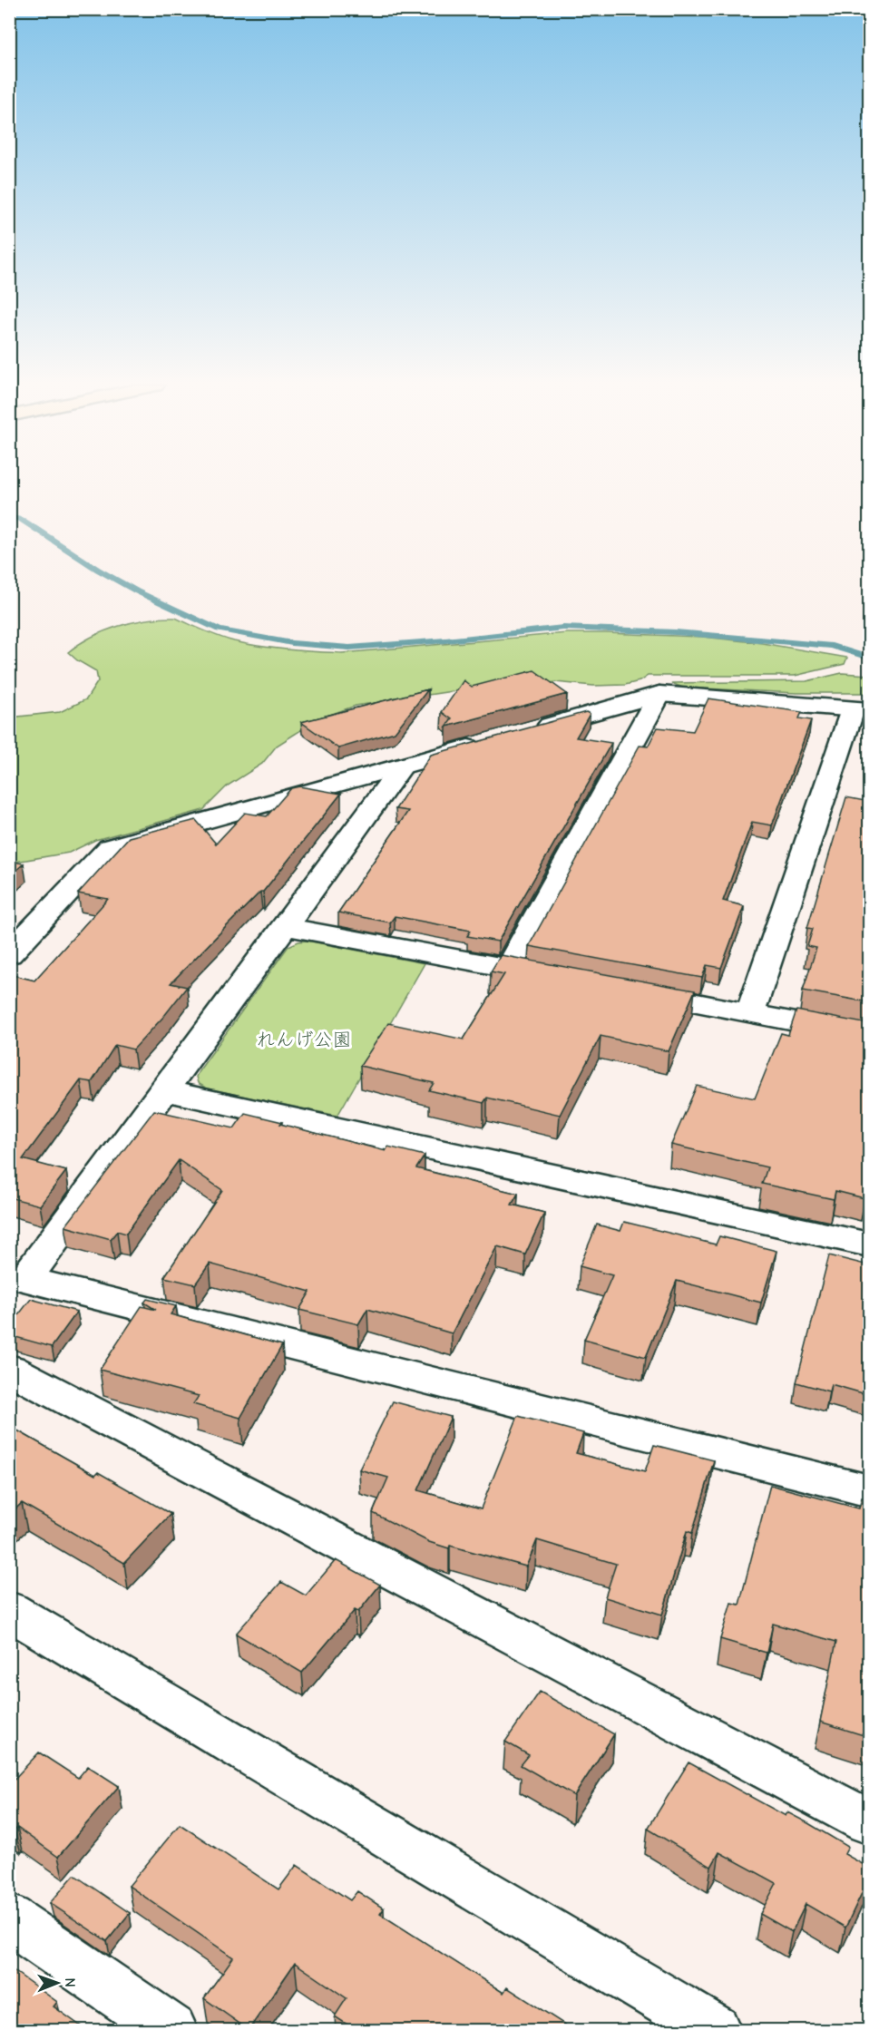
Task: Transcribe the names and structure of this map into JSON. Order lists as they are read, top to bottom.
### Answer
{
  "parks": ["れんげ公園"],
  "north": "right"
}
